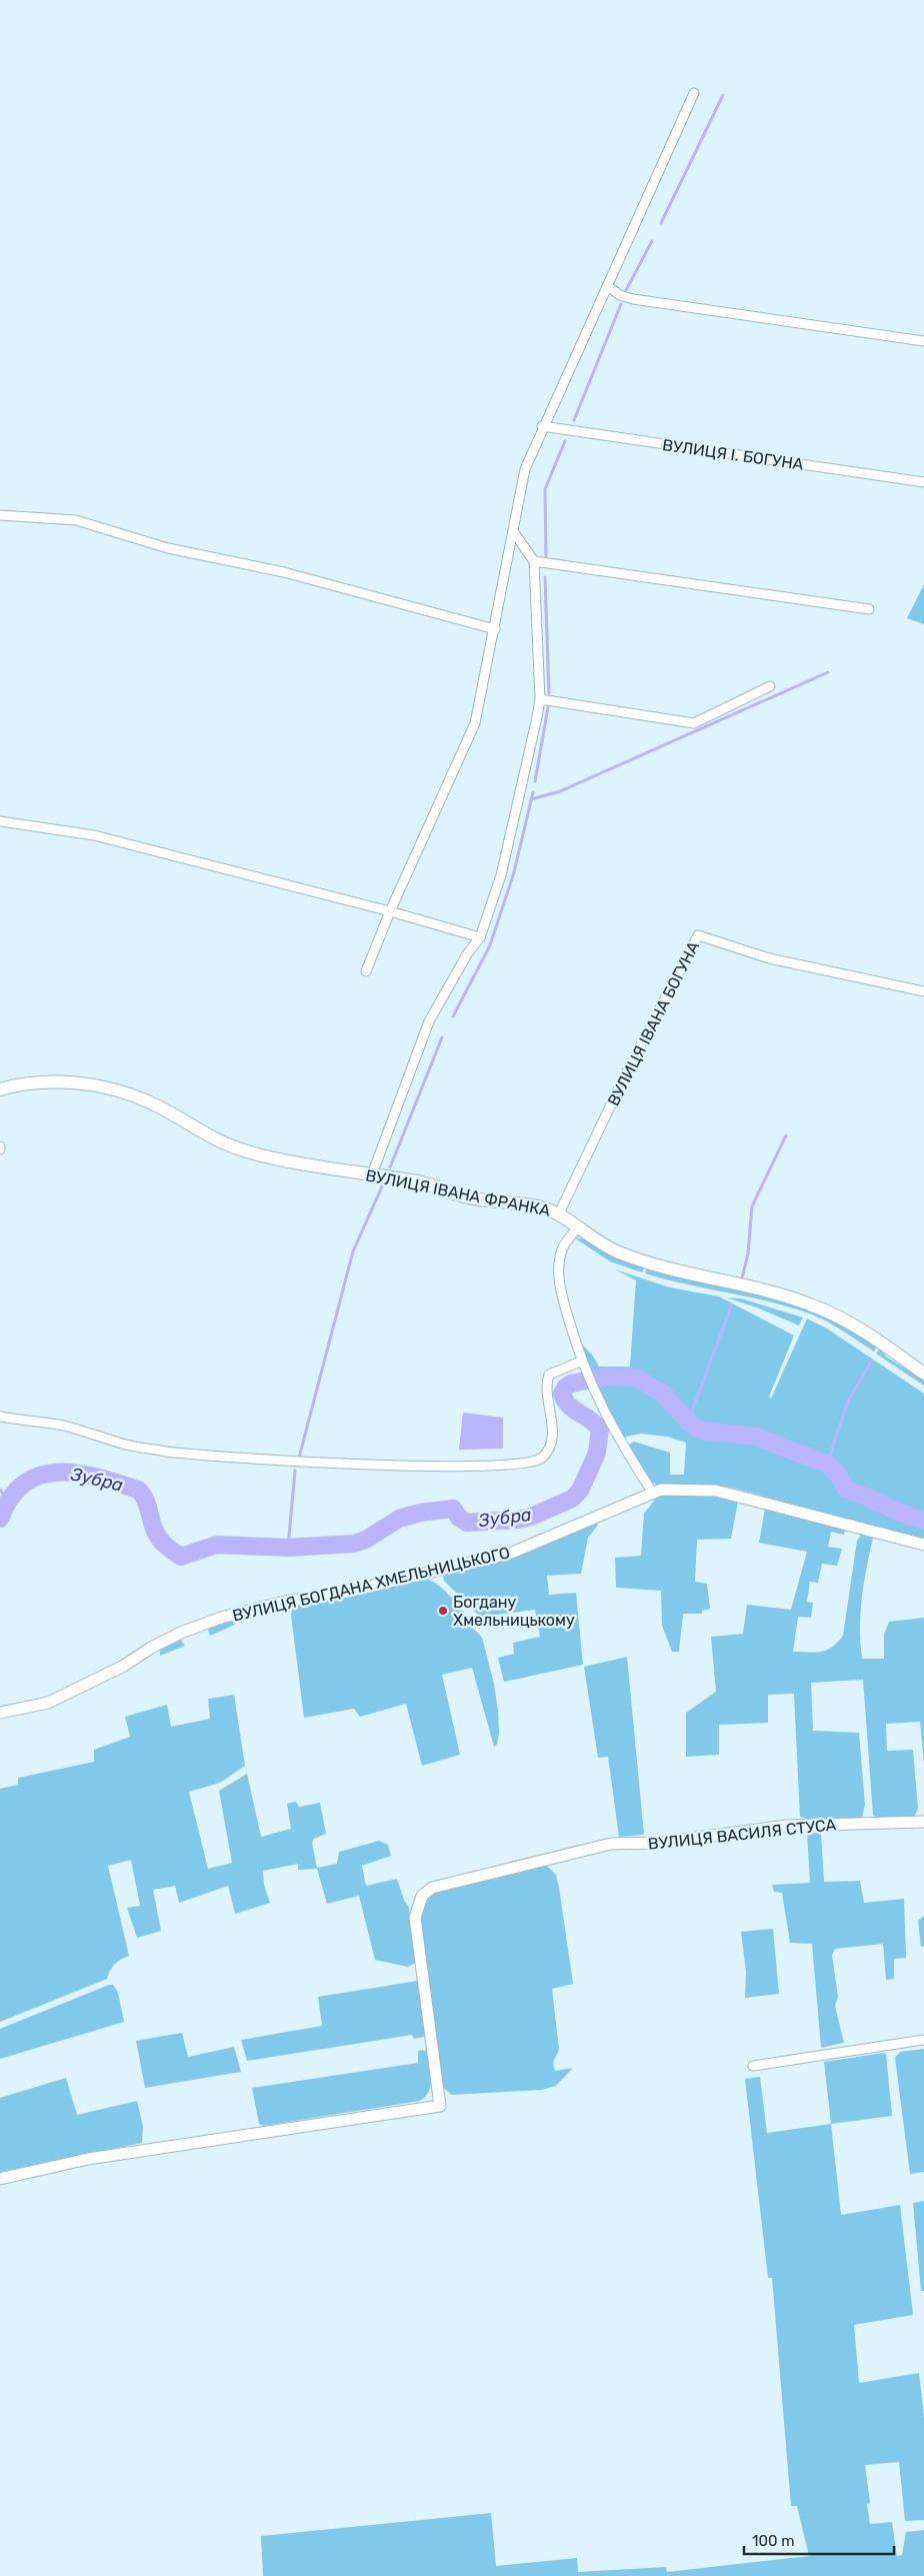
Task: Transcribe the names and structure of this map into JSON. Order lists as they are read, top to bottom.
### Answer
{
  "streets": {
    "main road": ["ВУЛИЦЯ ІВАНА ФРАНКА"],
    "street": [
      "ВУЛИЦЯ І. БОГУНА",
      "ВУЛИЦЯ ІВАНА БОГУНА",
      "ВУЛИЦЯ БОГДАНА ХМЕЛЬНИЦЬКОГО",
      "ВУЛИЦЯ ВАСИЛЯ СТУСА"
    ]
  },
  "crossings": [
    ["ВУЛИЦЯ ІВАНА БОГУНА", "ВУЛИЦЯ ІВАНА ФРАНКА"]
  ],
  "water": ["Зубра"],
  "places": ["Богдану Хмельницькому"],
  "scale_bar": "100 m"
}
